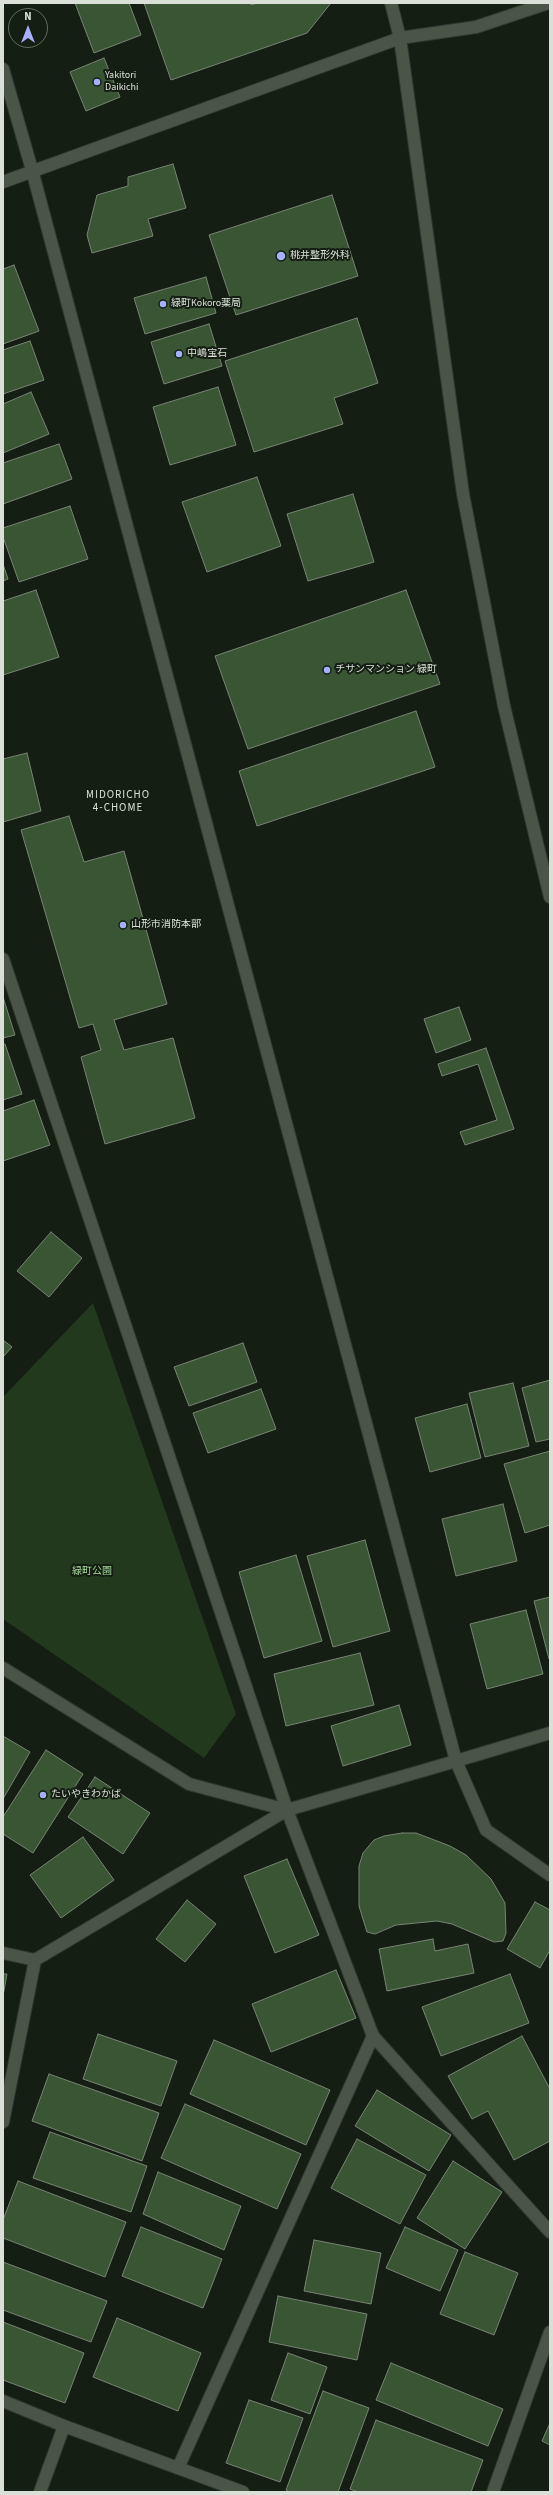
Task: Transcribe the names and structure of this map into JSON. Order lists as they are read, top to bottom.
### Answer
{
  "districts": ["MIDORICHO 4-CHOME"],
  "parks": ["緑町公園"],
  "places": [
    "Yakitori Daikichi",
    "桃井整形外科",
    "緑町Kokoro薬局",
    "中嶋宝石",
    "チサンマンション 緑町",
    "山形市消防本部",
    "たいやきわかば"
  ],
  "north": "top"
}
